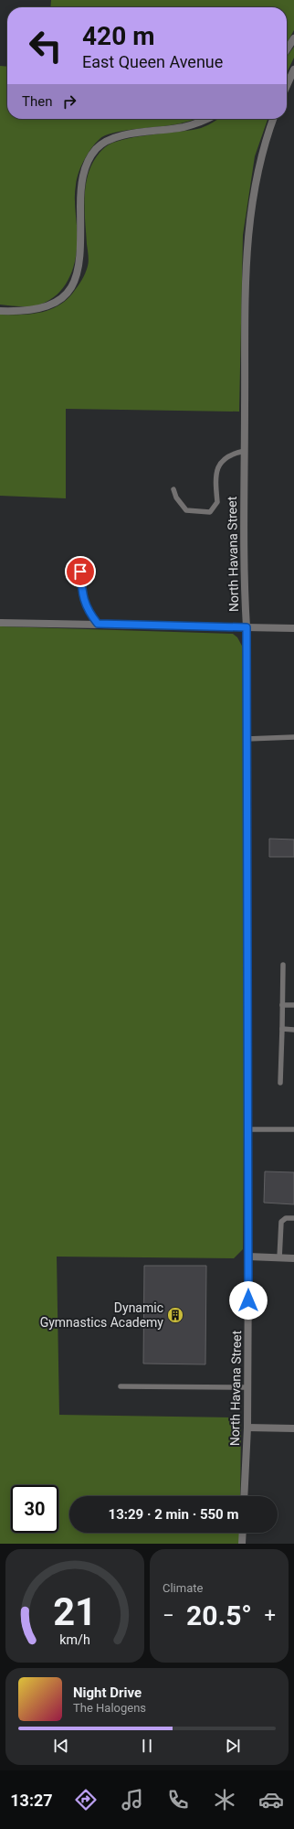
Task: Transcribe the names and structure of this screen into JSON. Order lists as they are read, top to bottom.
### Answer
{
  "streets": {
    "street": ["North Havana Street"]
  },
  "places": {
    "building": ["Dynamic Gymnastics Academy"]
  },
  "page": {
    "turn": ["420 m", "East Queen Avenue"],
    "then": "Then",
    "limit": "30",
    "trip": "13:29 · 2 min · 550 m",
    "tile": "Climate",
    "heat": ["−", "20.5°", "+"],
    "song": ["Night Drive", "The Halogens"],
    "tabs": "13:27",
    "gauge": ["21", "km/h"]
  }
}
